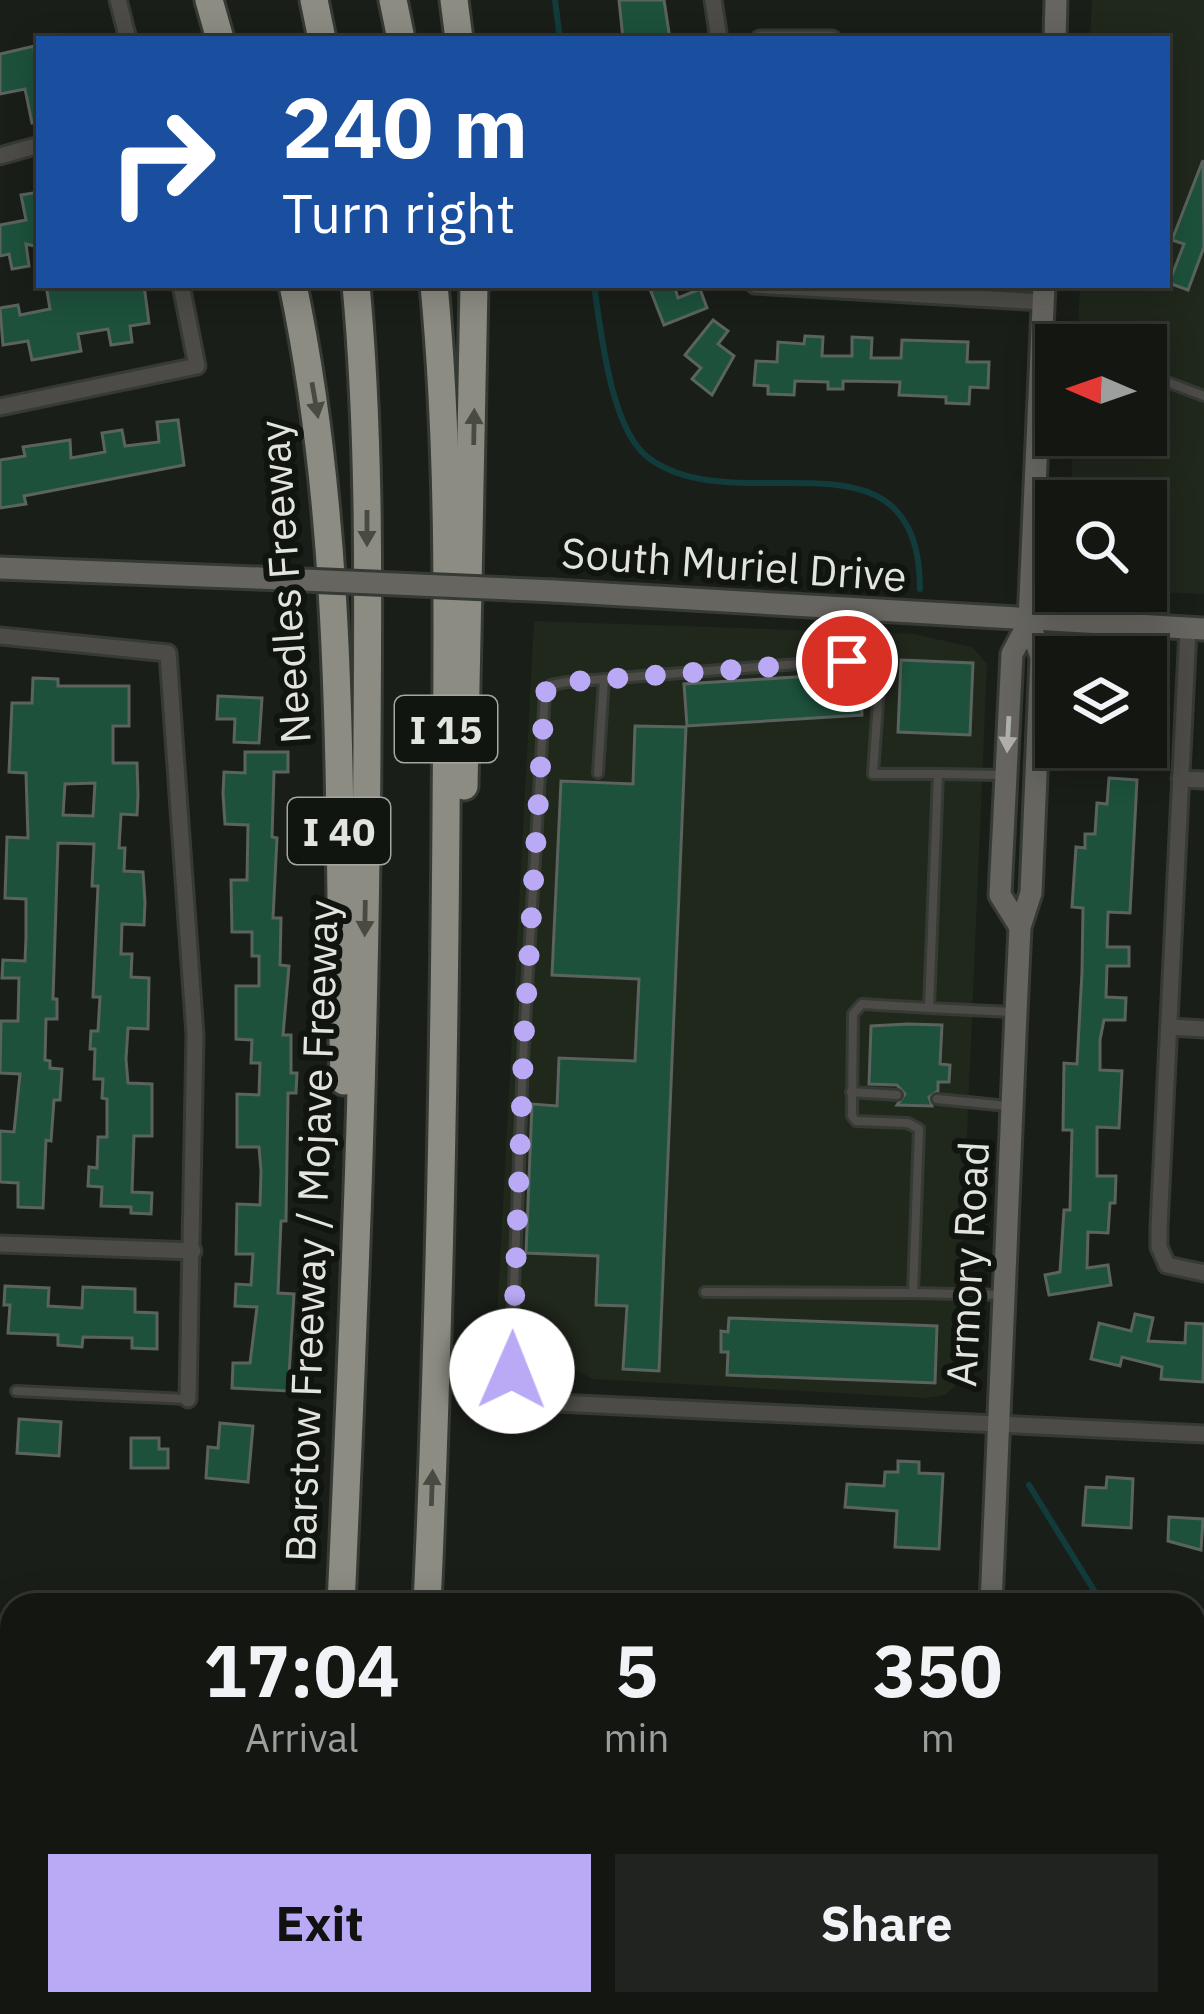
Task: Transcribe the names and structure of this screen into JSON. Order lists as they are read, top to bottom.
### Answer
{
  "streets": {
    "highway": [
      "Needles Freeway",
      "I 15",
      "I 40",
      "Barstow Freeway / Mojave Freeway"
    ],
    "main road": ["South Muriel Drive", "Armory Road"]
  },
  "crossings": [
    ["South Muriel Drive", "Armory Road"],
    ["Needles Freeway", "Barstow Freeway / Mojave Freeway"]
  ],
  "north": "left",
  "page": {
    "turn": ["240 m", "Turn right"],
    "eta": [
      "17:04",
      "Arrival",
      "5",
      "min",
      "350",
      "m"
    ],
    "buttons": ["Exit", "Share"]
  }
}
